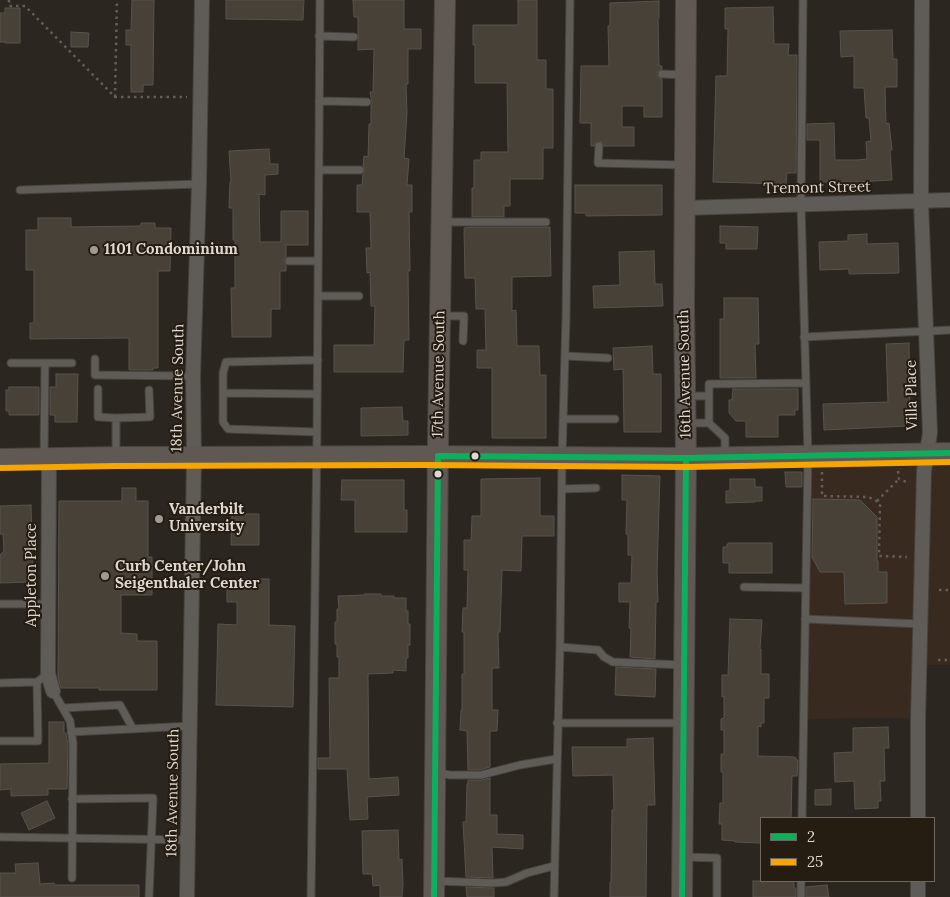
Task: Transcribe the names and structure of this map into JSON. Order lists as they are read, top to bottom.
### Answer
{
  "streets": {
    "main road": ["17th Avenue South", "16th Avenue South"],
    "street": [
      "Tremont Street",
      "18th Avenue South",
      "Villa Place",
      "Appleton Place"
    ]
  },
  "crossings": [
    ["Tremont Street", "16th Avenue South"],
    ["Tremont Street", "Villa Place"]
  ],
  "places": ["1101 Condominium", "Vanderbilt University", "Curb Center/John Seigenthaler Center"],
  "lines": ["transit line 2", "transit line 25"],
  "legend": ["2", "25"]
}
